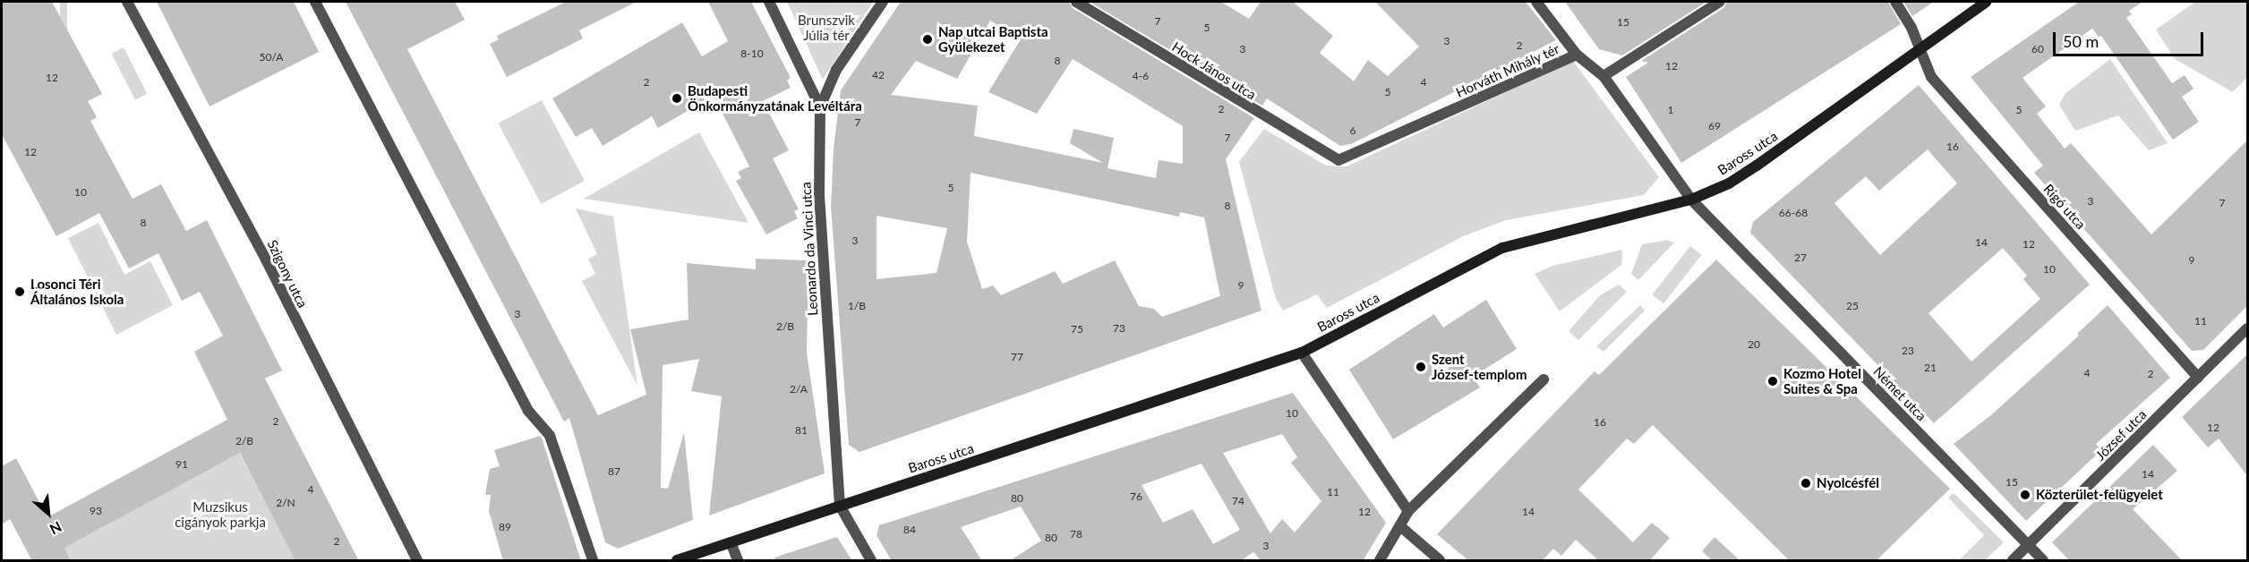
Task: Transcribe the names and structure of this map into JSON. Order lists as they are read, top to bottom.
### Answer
{
  "streets": {
    "street": [
      "Hock János utca",
      "Horváth Mihály tér",
      "Baross utca",
      "Rigó utca",
      "Leonardo da Vinci utca",
      "Szigony utca",
      "Német utca",
      "József utca"
    ]
  },
  "crossings": [
    ["Hock János utca", "Horváth Mihály tér"],
    ["Horváth Mihály tér", "Baross utca"],
    ["Horváth Mihály tér", "Német utca"],
    ["Baross utca", "Rigó utca"],
    ["Baross utca", "Leonardo da Vinci utca"],
    ["Baross utca", "Német utca"],
    ["Rigó utca", "József utca"],
    ["Német utca", "József utca"]
  ],
  "parks": ["Brunszvik Júlia tér", "Muzsikus cigányok parkja"],
  "places": [
    "Nap utcai Baptista Gyülekezet",
    "Budapesti Önkormányzatának Levéltára",
    "Losonci Téri Általános Iskola",
    "Szent József-templom",
    "Kozmo Hotel Suites & Spa",
    "Nyolcésfél",
    "Közterület-felügyelet"
  ],
  "house_numbers": [
    "7",
    "15",
    "5",
    "3",
    "2",
    "3",
    "60",
    "8-10",
    "50/A",
    "8",
    "12",
    "42",
    "4-6",
    "12",
    "2",
    "4",
    "5",
    "2",
    "1",
    "5",
    "7",
    "69",
    "6",
    "7",
    "16",
    "12",
    "5",
    "10",
    "3",
    "7",
    "8",
    "66-68",
    "8",
    "3",
    "14",
    "12",
    "27",
    "9",
    "10",
    "9",
    "1/B",
    "25",
    "3",
    "11",
    "2/B",
    "73",
    "75",
    "20",
    "23",
    "77",
    "21",
    "4",
    "2",
    "2/A",
    "10",
    "2",
    "16",
    "12",
    "81",
    "2/B",
    "91",
    "87",
    "14",
    "15",
    "4",
    "11",
    "76",
    "80",
    "74",
    "2/N",
    "93",
    "12",
    "14",
    "89",
    "84",
    "78",
    "80",
    "2",
    "3"
  ],
  "scale_bar": "50 m",
  "north": "bottom right"
}
